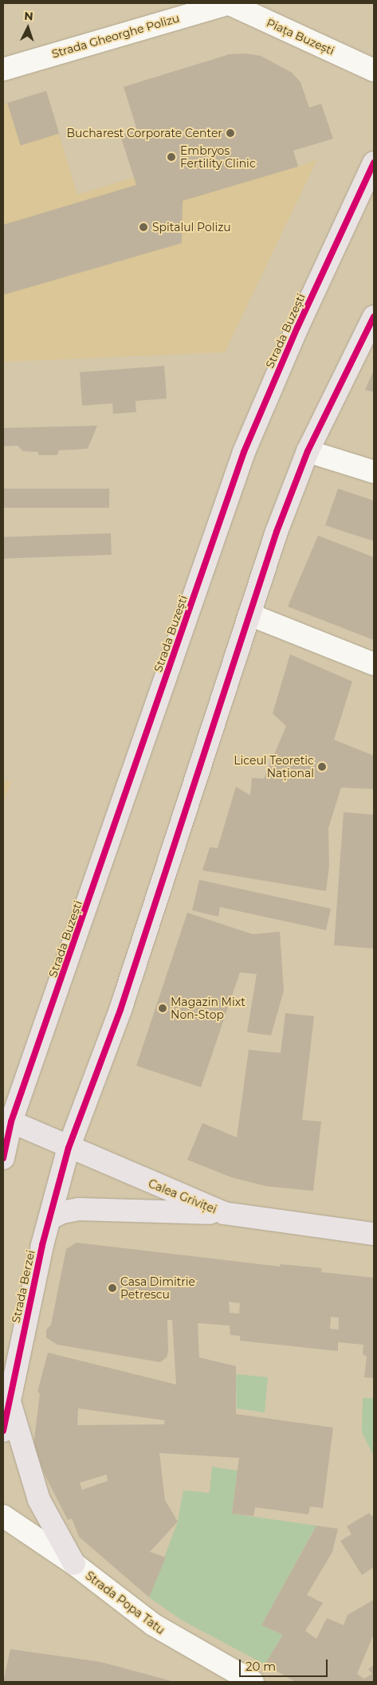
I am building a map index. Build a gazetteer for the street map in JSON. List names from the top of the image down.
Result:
{
  "streets": {
    "main road": ["Strada Buzești", "Calea Griviței", "Strada Berzei"],
    "street": ["Strada Gheorghe Polizu", "Piața Buzești", "Strada Popa Tatu"]
  },
  "crossings": [
    ["Strada Gheorghe Polizu", "Piața Buzești"],
    ["Strada Buzești", "Calea Griviței"],
    ["Calea Griviței", "Strada Berzei"]
  ],
  "places": [
    "Bucharest Corporate Center",
    "Embryos Fertility Clinic",
    "Spitalul Polizu",
    "Liceul Teoretic Național",
    "Magazin Mixt Non-Stop",
    "Casa Dimitrie Petrescu"
  ],
  "scale_bar": "20 m",
  "north": "top"
}
